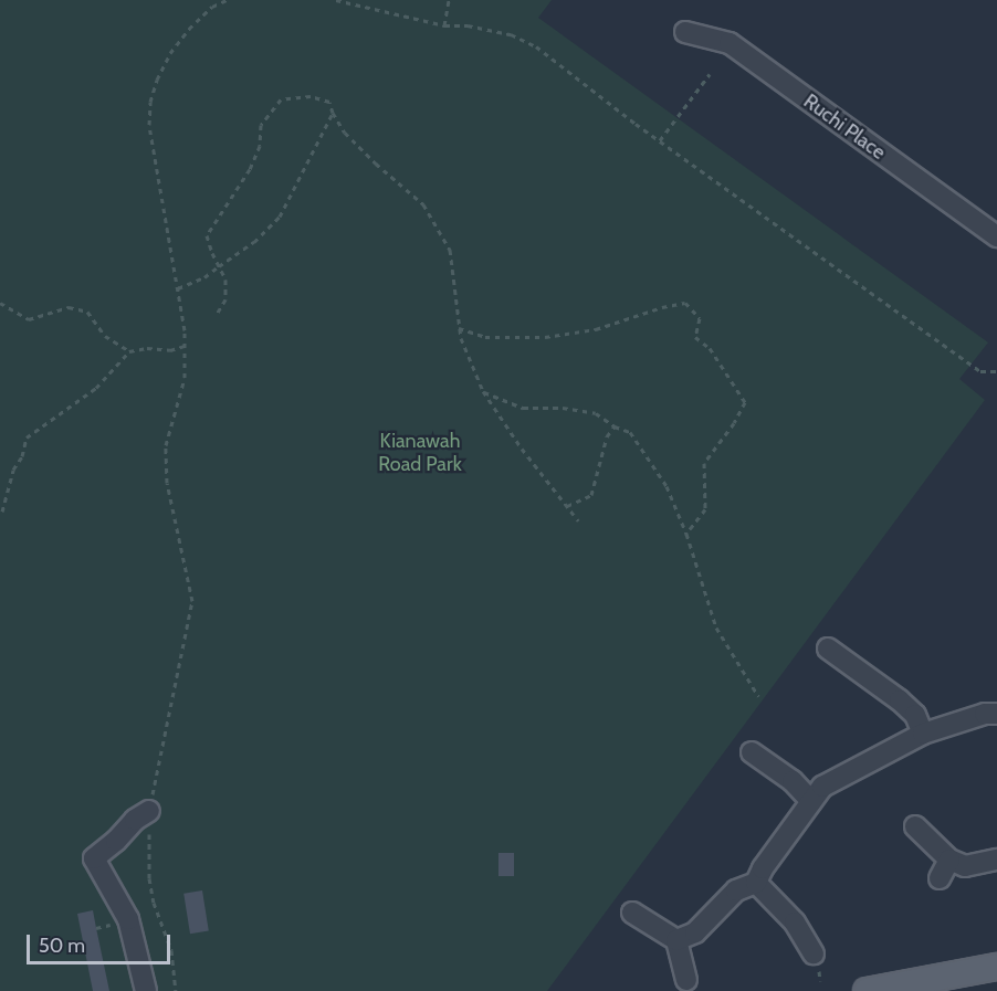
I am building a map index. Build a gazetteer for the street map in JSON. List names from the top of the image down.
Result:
{
  "streets": {
    "street": ["Ruchi Place"]
  },
  "parks": ["Kianawah Road Park"],
  "scale_bar": "50 m"
}
